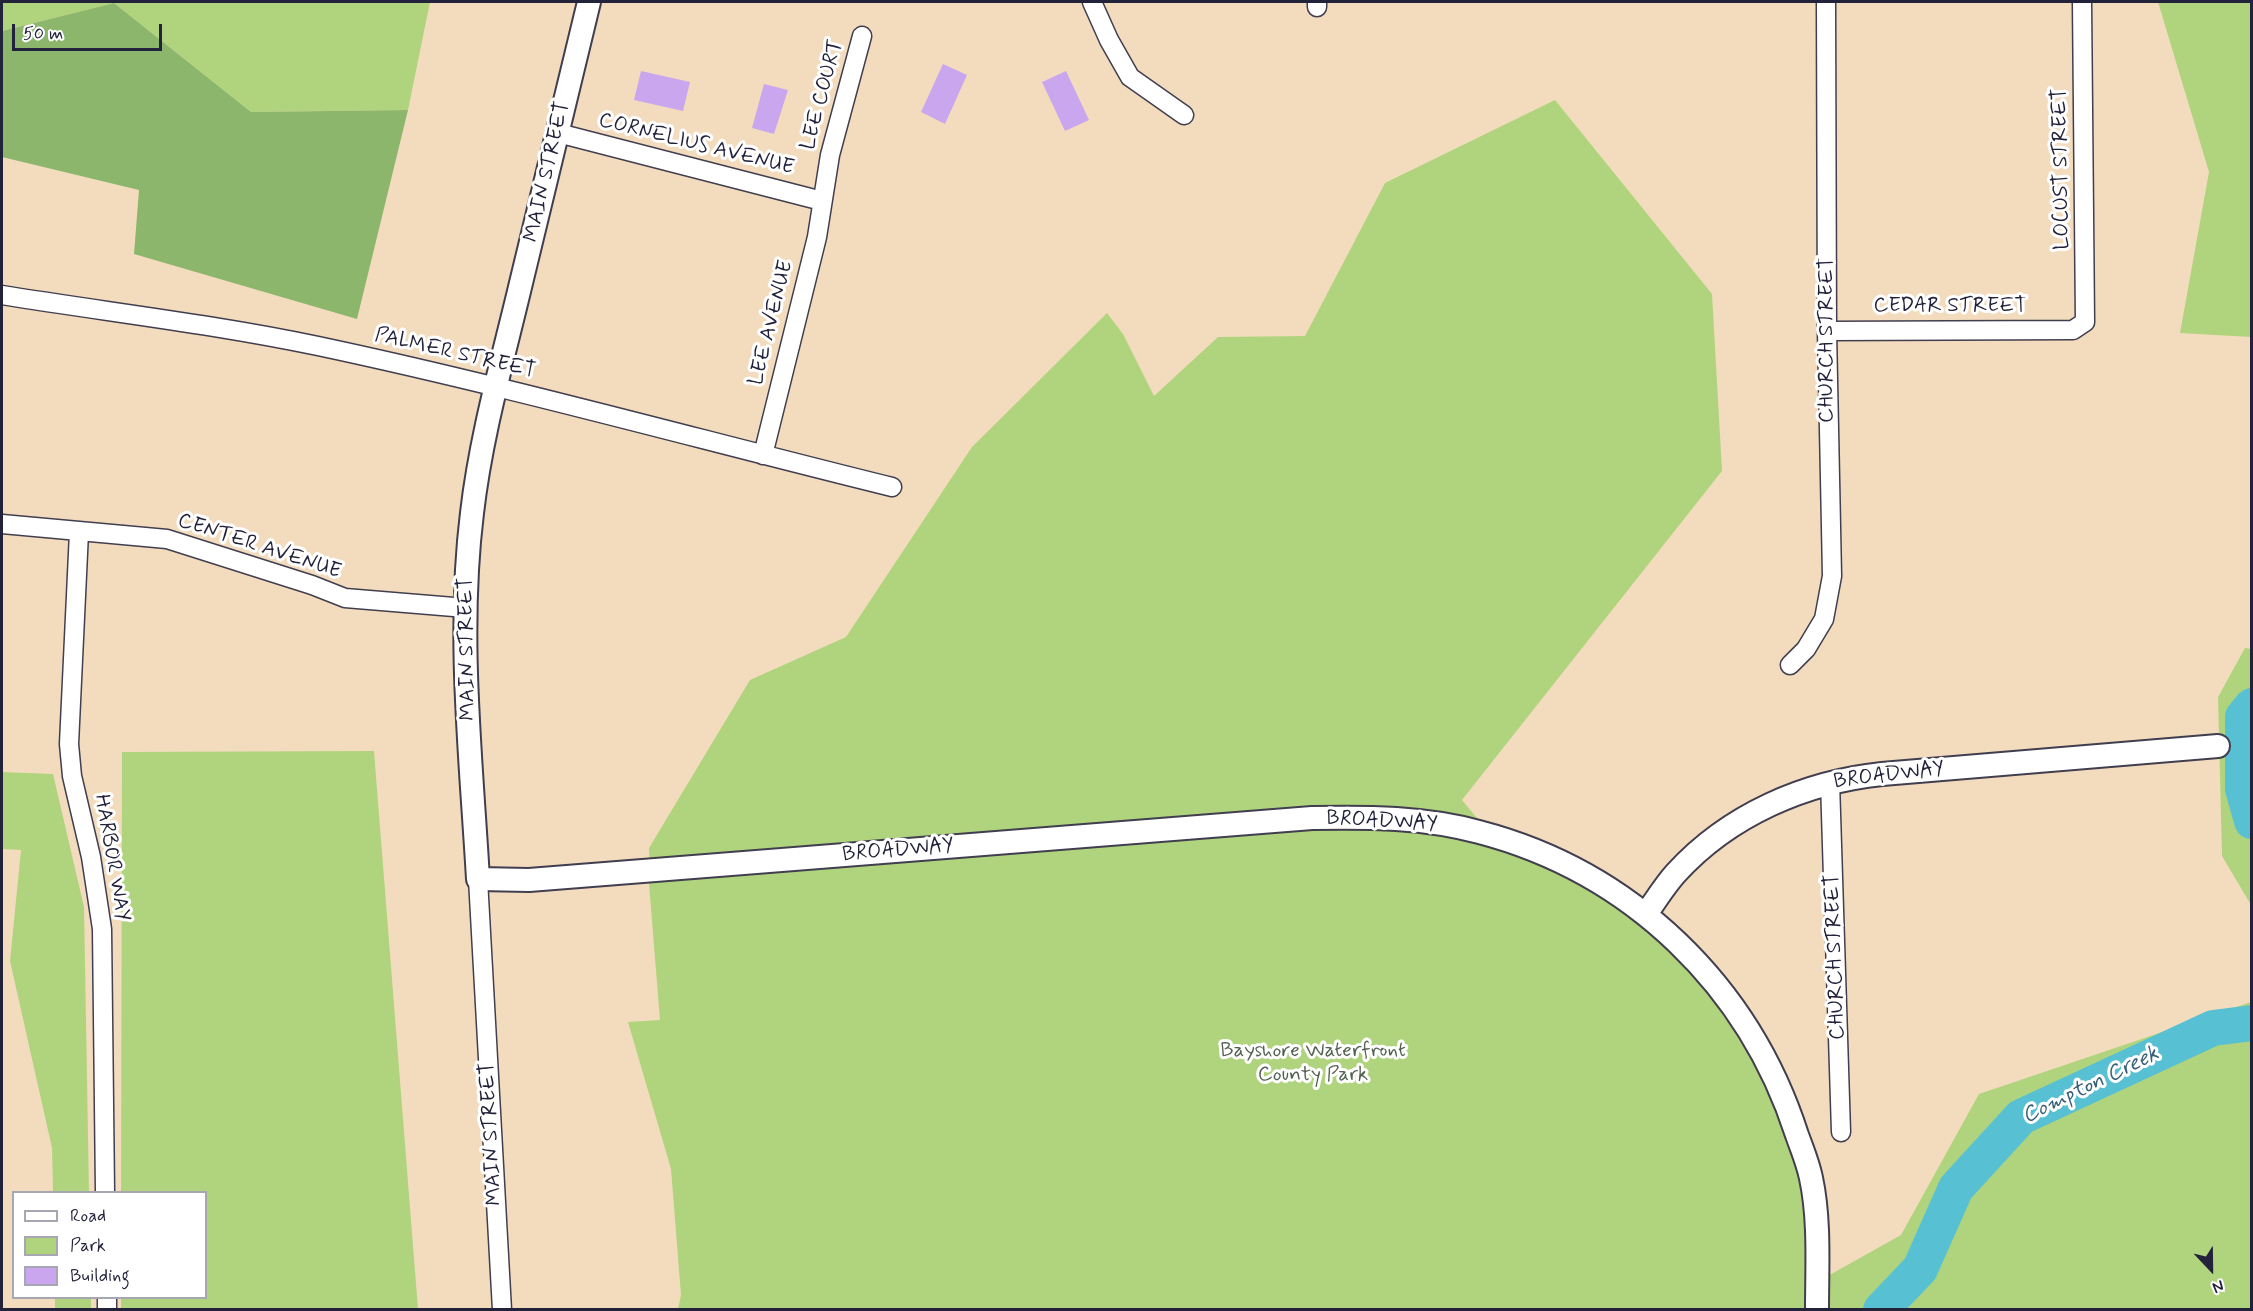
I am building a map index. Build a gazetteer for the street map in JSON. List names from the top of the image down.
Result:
{
  "streets": {
    "street": [
      "LEE COURT",
      "CORNELIUS AVENUE",
      "LOCUST STREET",
      "MAIN STREET",
      "CEDAR STREET",
      "LEE AVENUE",
      "CHURCH STREET",
      "PALMER STREET",
      "CENTER AVENUE",
      "BROADWAY",
      "HARBOR WAY"
    ]
  },
  "crossings": [
    ["LEE COURT", "CORNELIUS AVENUE"],
    ["LEE COURT", "LEE AVENUE"],
    ["CORNELIUS AVENUE", "MAIN STREET"],
    ["CORNELIUS AVENUE", "LEE AVENUE"],
    ["LOCUST STREET", "CEDAR STREET"],
    ["MAIN STREET", "PALMER STREET"],
    ["MAIN STREET", "CENTER AVENUE"],
    ["MAIN STREET", "BROADWAY"],
    ["CEDAR STREET", "CHURCH STREET"],
    ["LEE AVENUE", "PALMER STREET"],
    ["CHURCH STREET", "BROADWAY"],
    ["CENTER AVENUE", "HARBOR WAY"]
  ],
  "water": ["Compton Creek"],
  "parks": ["Bayshore Waterfront County Park"],
  "legend": ["Road", "Park", "Building"],
  "scale_bar": "50 m",
  "north": "bottom"
}
